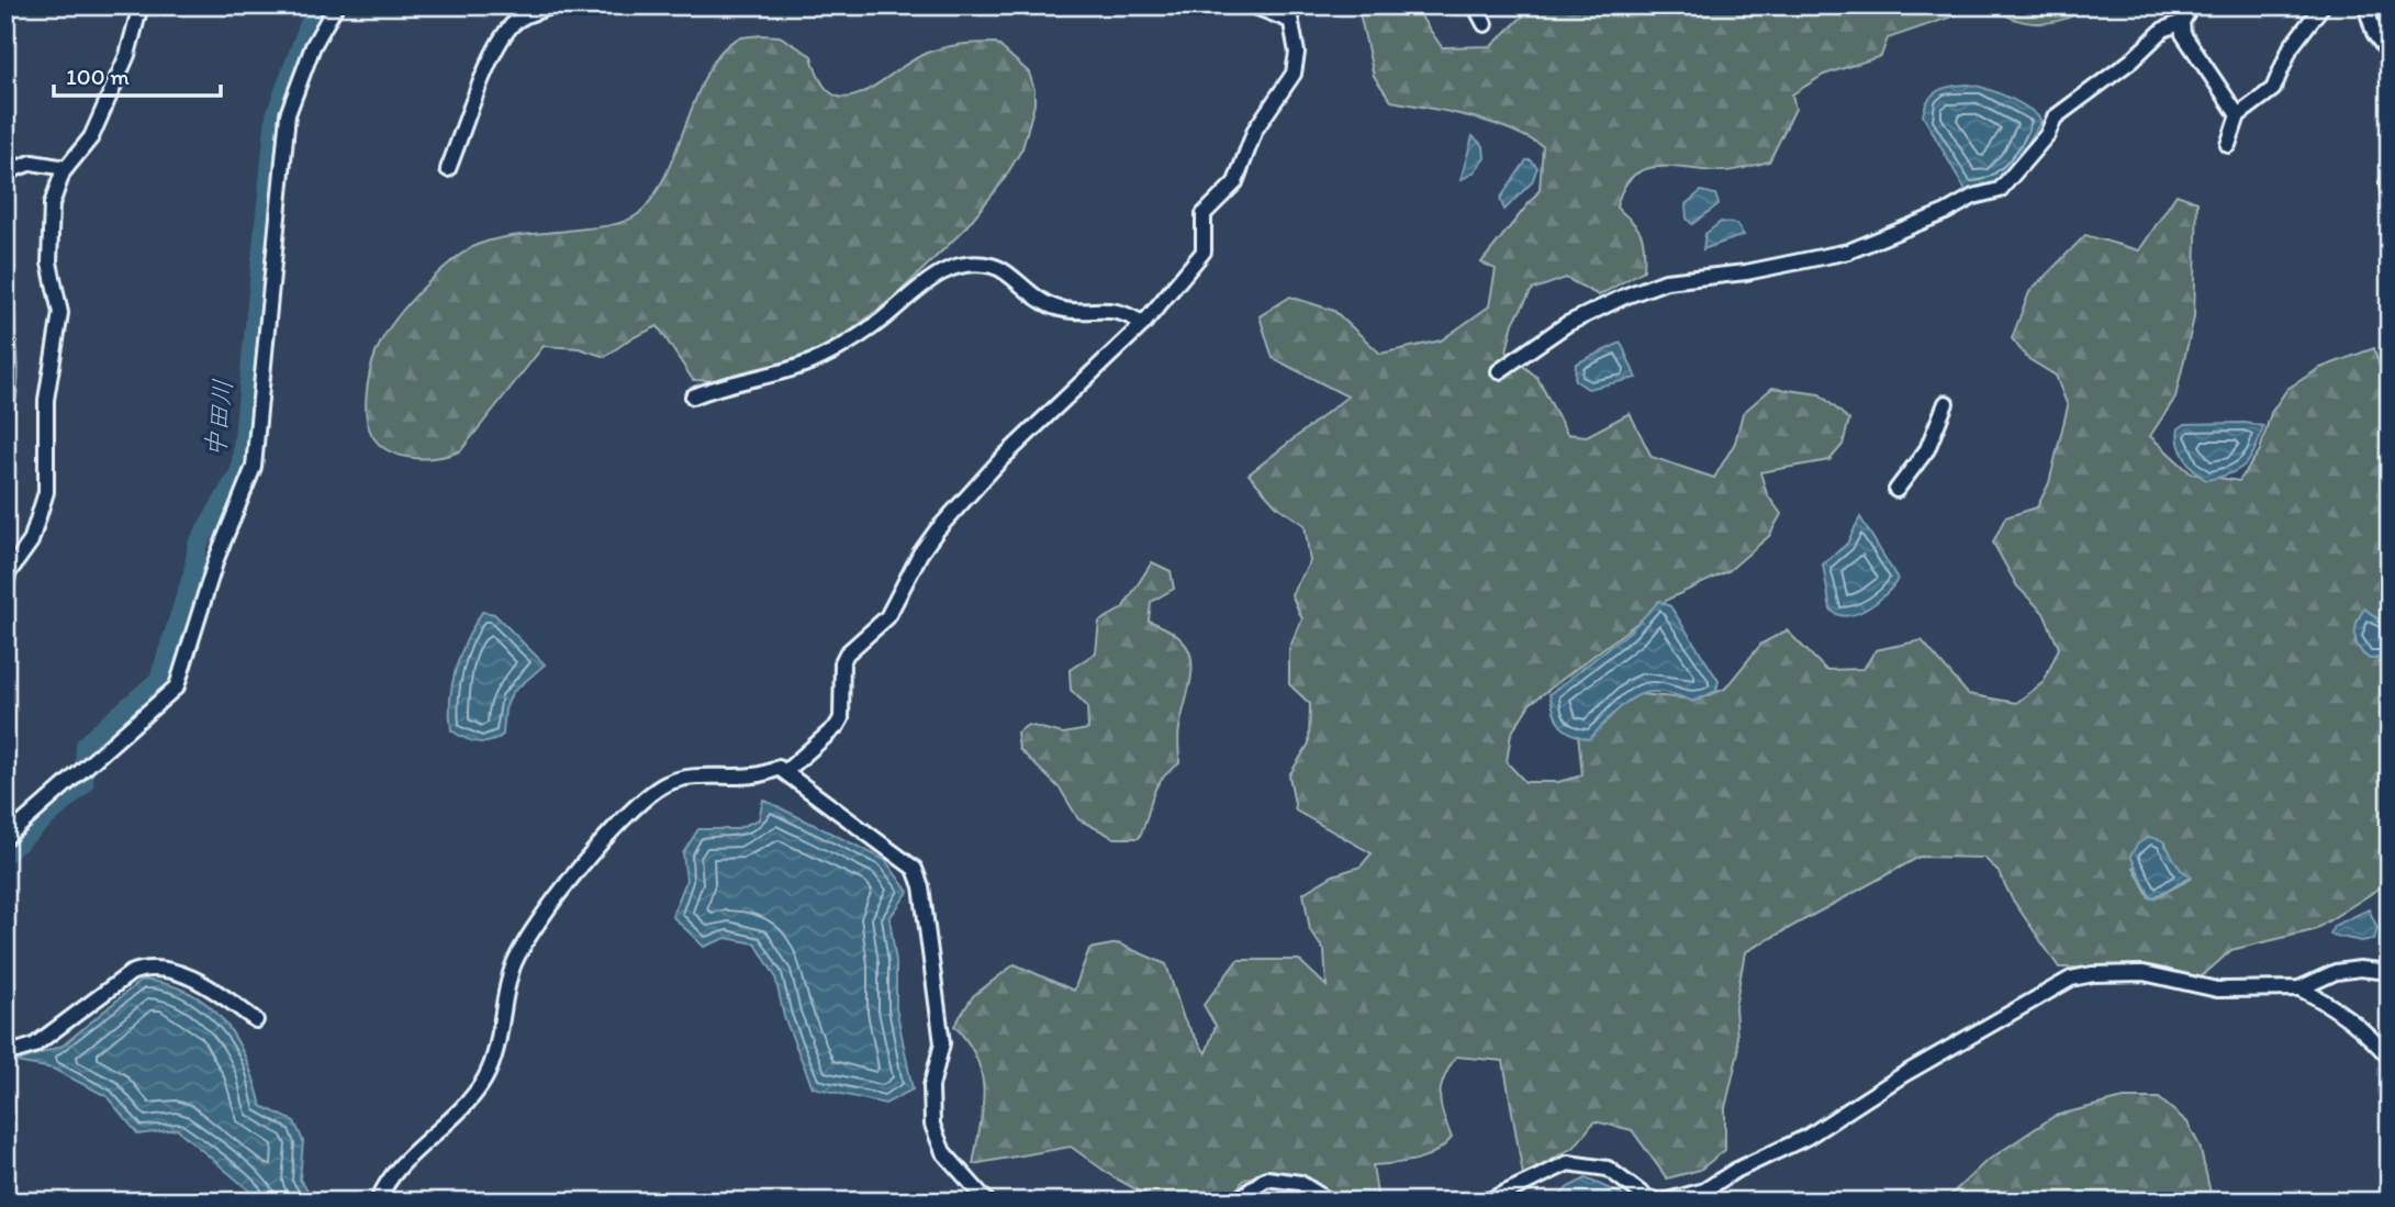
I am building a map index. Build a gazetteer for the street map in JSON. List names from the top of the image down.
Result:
{
  "water": ["中田川"],
  "scale_bar": "100 m"
}
